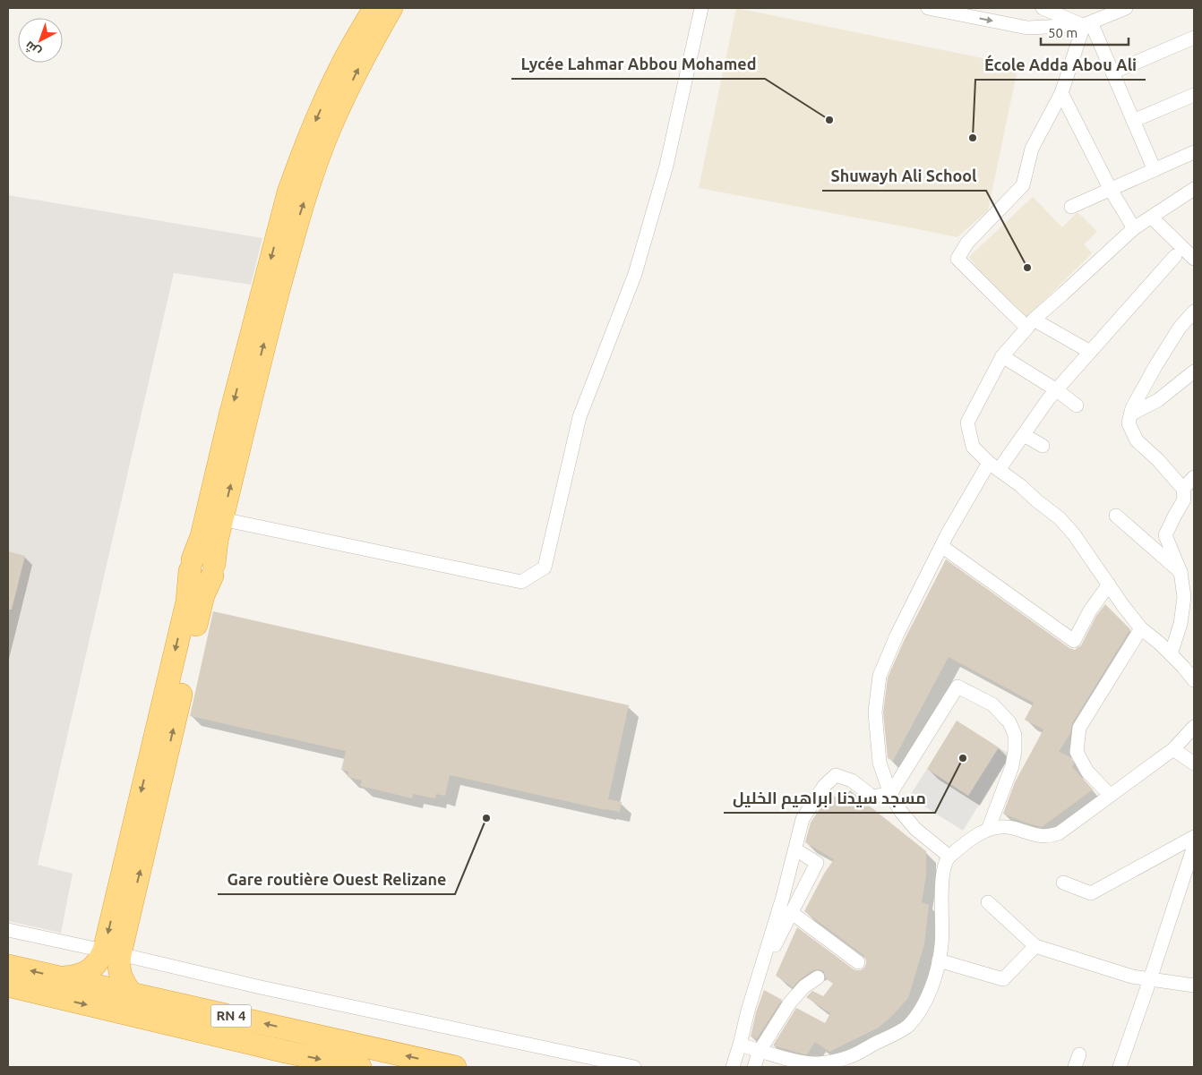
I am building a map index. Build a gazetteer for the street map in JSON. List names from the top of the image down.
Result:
{
  "streets": {
    "highway": ["RN 4"]
  },
  "places": [
    "Lycée Lahmar Abbou Mohamed",
    "École Adda Abou Ali",
    "Shuwayh Ali School",
    "مسجد سيدنا ابراهيم الخليل",
    "Gare routière Ouest Relizane"
  ],
  "scale_bar": "50 m",
  "north": "bottom left"
}
